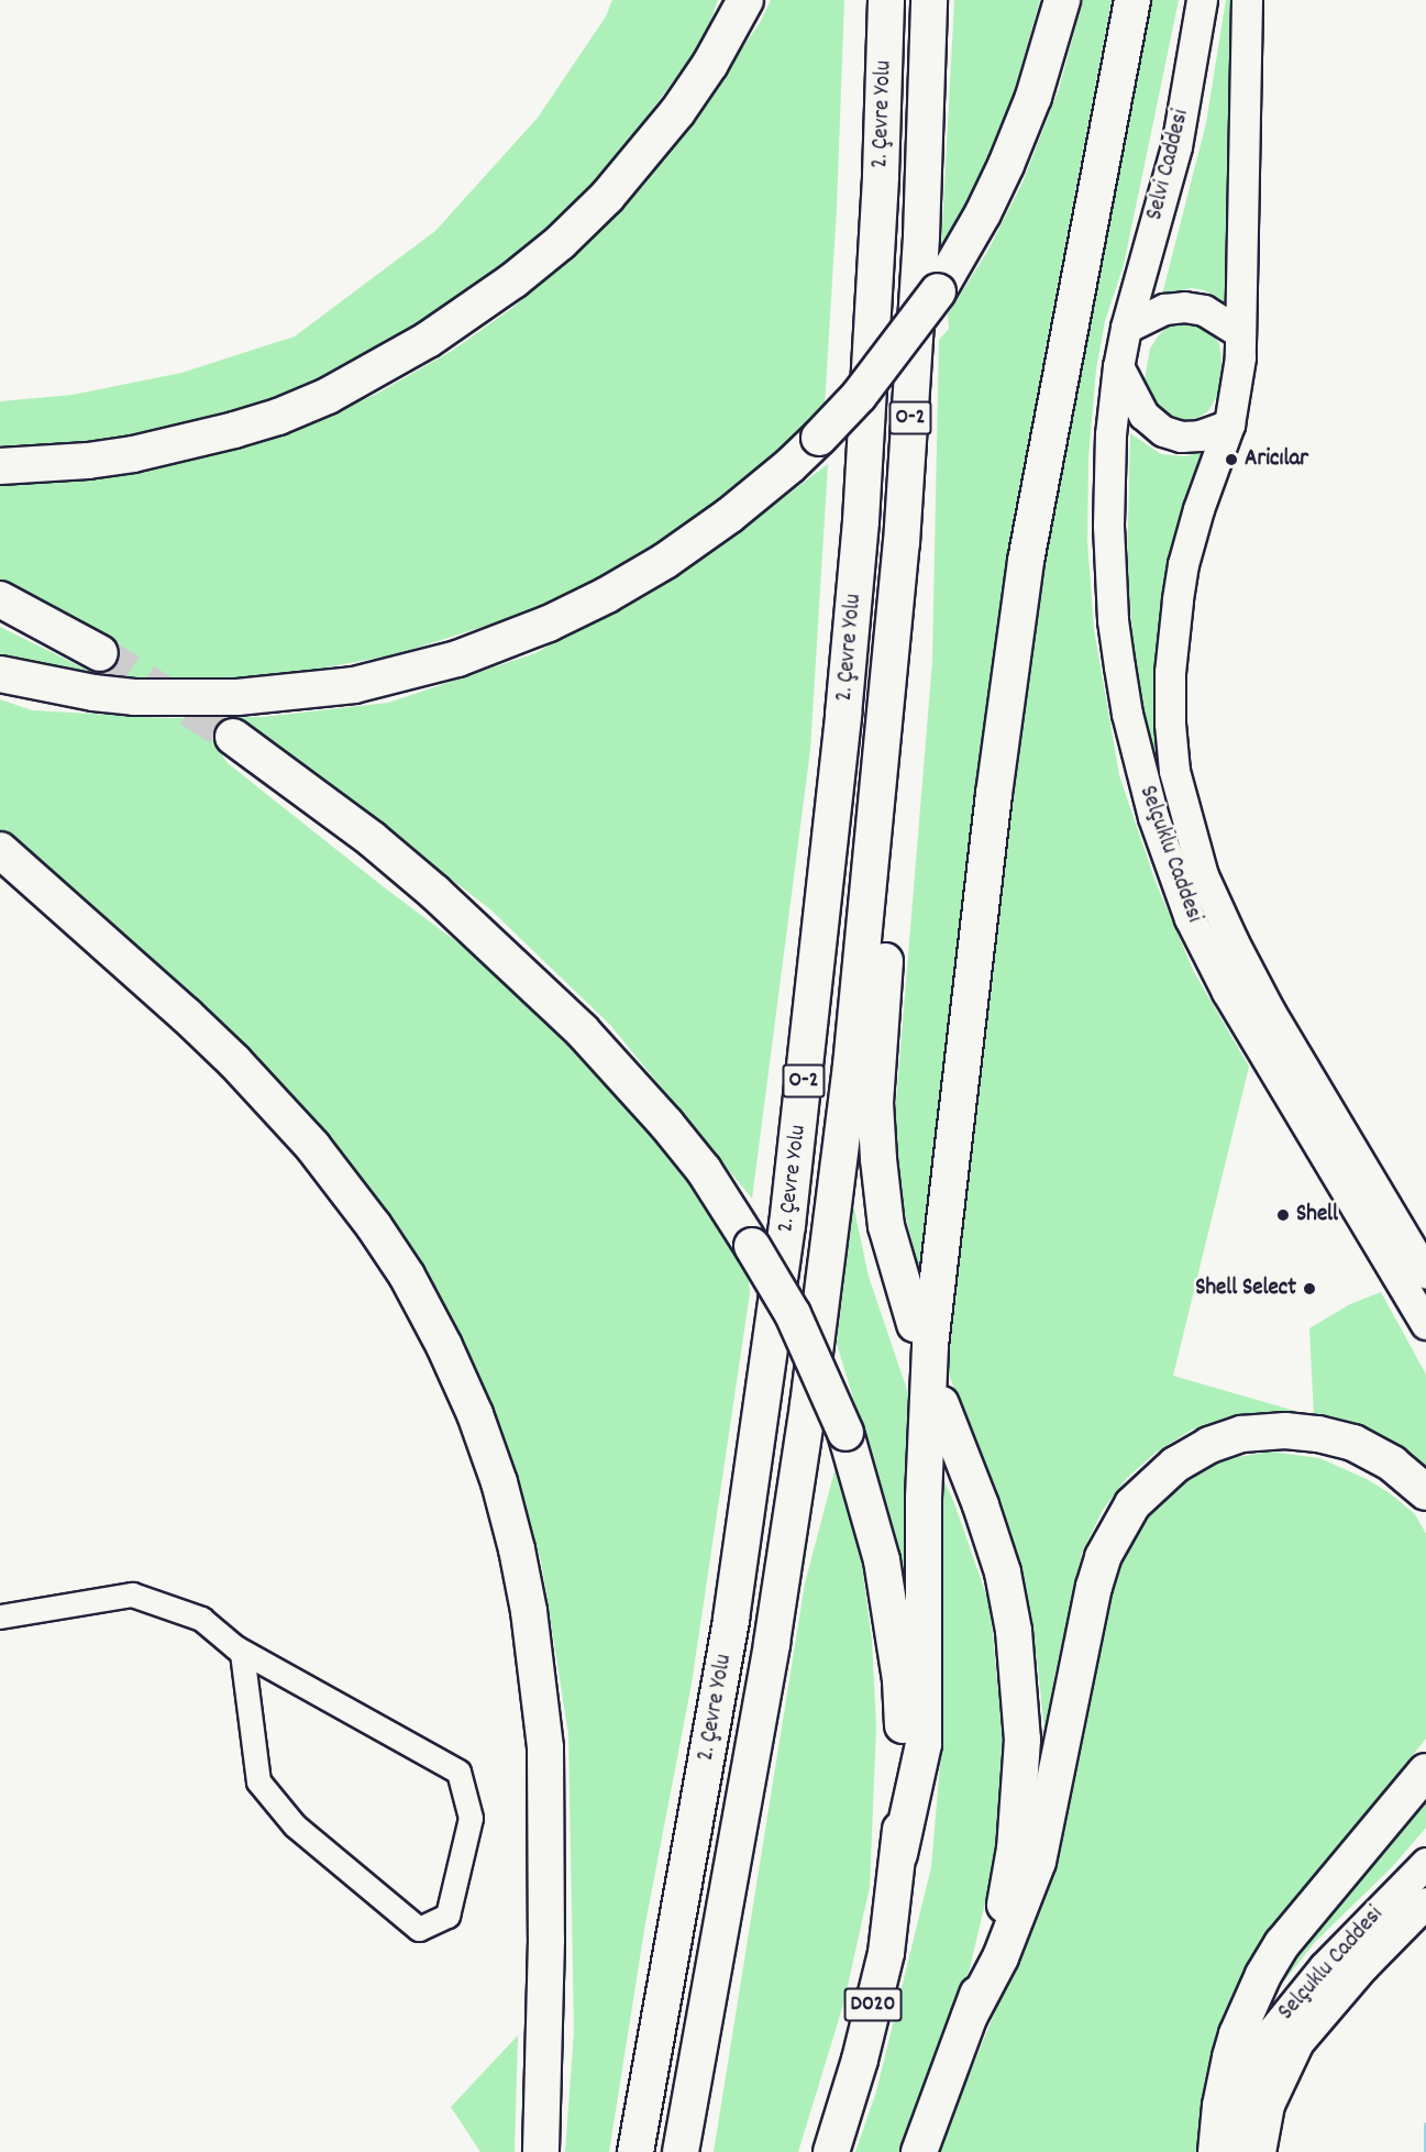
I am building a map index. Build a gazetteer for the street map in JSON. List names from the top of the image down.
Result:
{
  "streets": {
    "highway": ["2. Çevre Yolu", "O-2", "D020"],
    "main road": ["Selvi Caddesi", "Selçuklu Caddesi"]
  },
  "crossings": [
    ["Selvi Caddesi", "Selçuklu Caddesi"]
  ],
  "places": ["Aricılar", "Shell", "Shell Select"]
}
